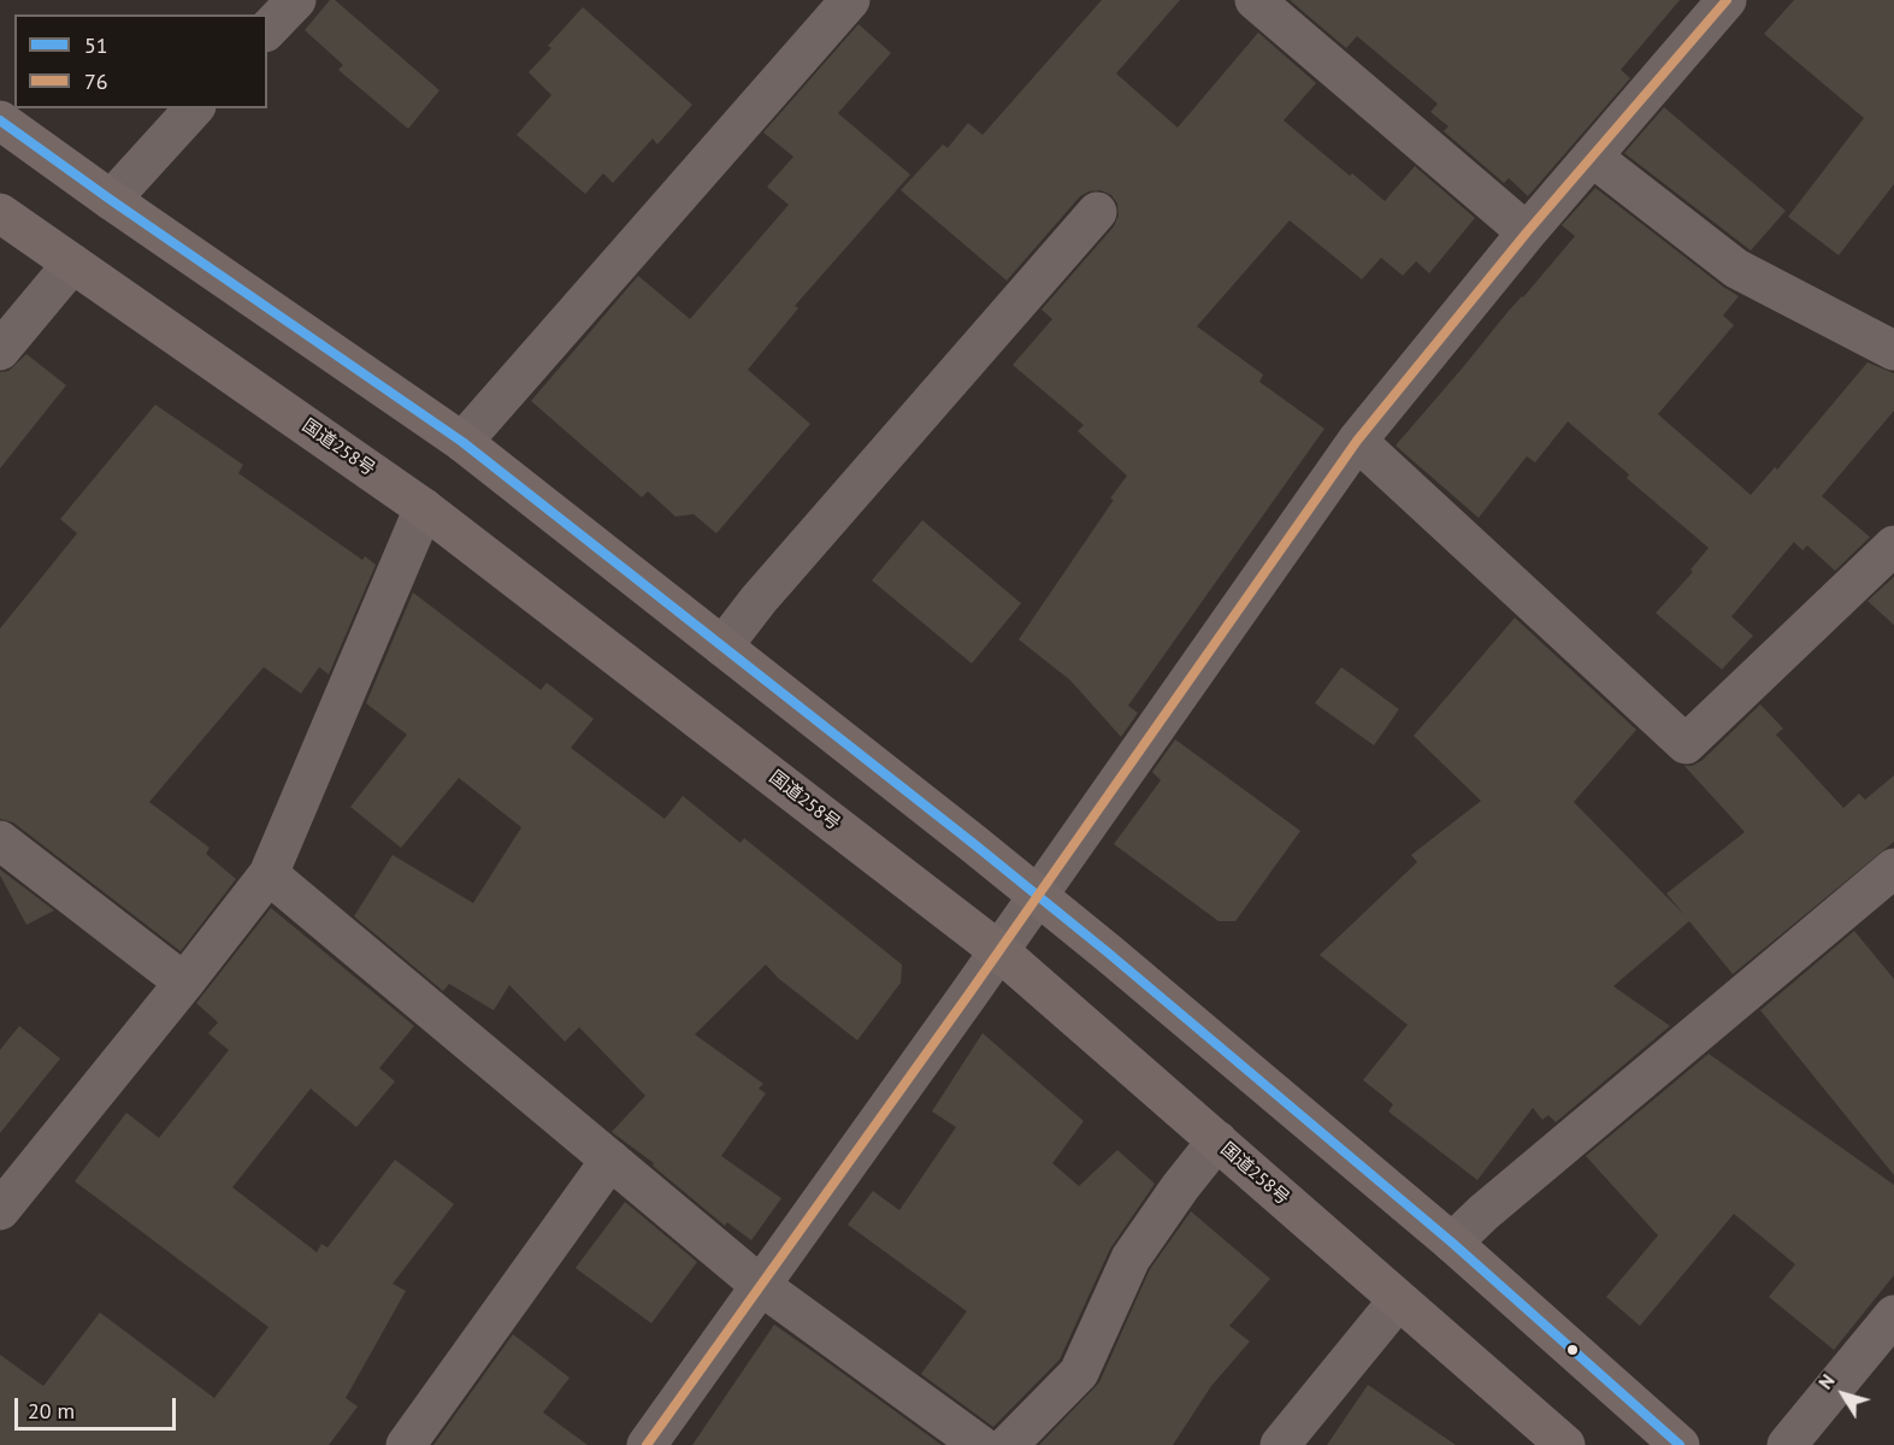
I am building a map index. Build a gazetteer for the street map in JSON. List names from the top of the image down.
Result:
{
  "streets": {
    "highway": ["国道258号"]
  },
  "lines": ["transit line 76", "transit line 51"],
  "legend": ["51", "76"],
  "scale_bar": "20 m",
  "north": "top left"
}
